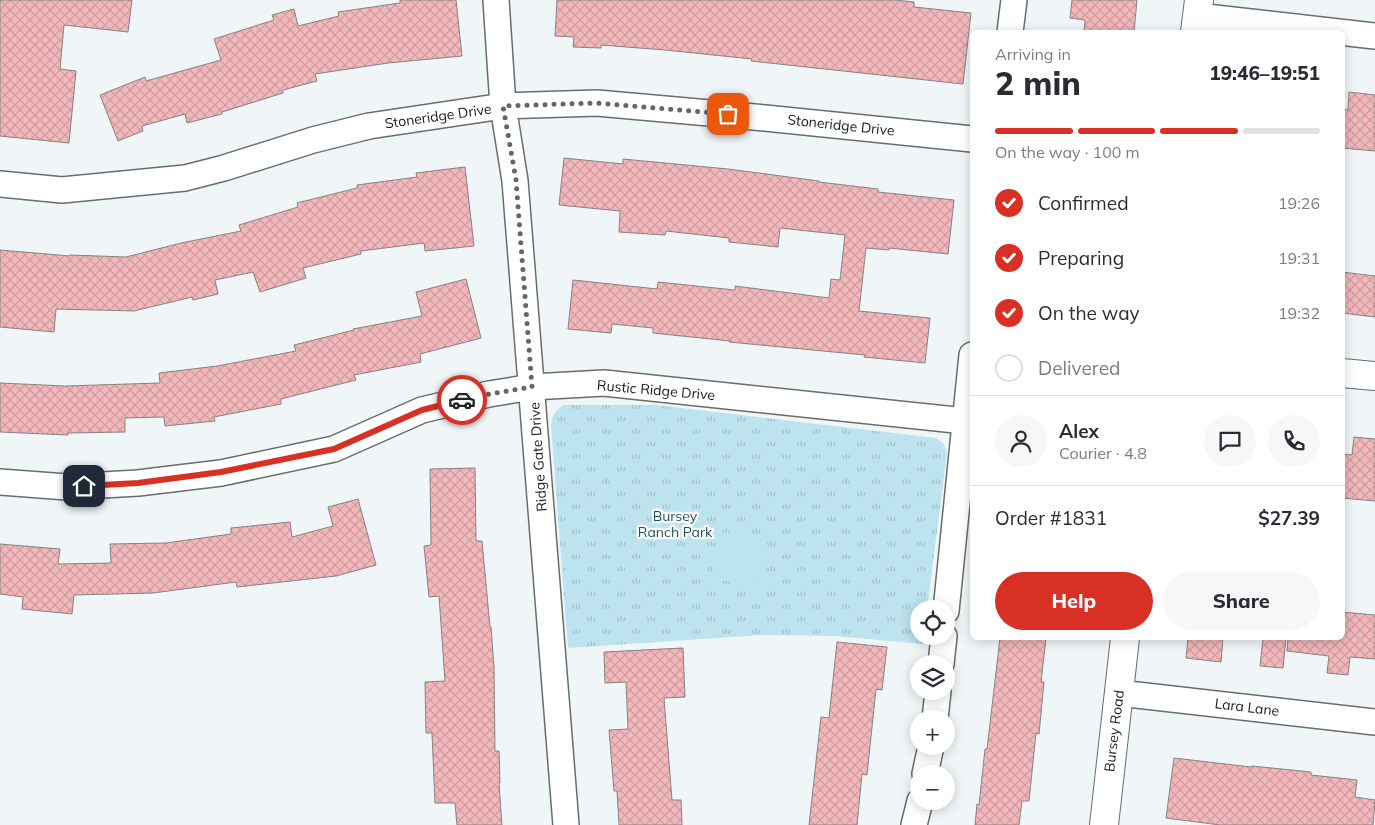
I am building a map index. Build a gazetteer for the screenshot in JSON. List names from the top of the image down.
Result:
{
  "streets": {
    "street": [
      "Stoneridge Drive",
      "Rustic Ridge Drive",
      "Ridge Gate Drive",
      "Lara Lane",
      "Bursey Road"
    ]
  },
  "crossings": [
    ["Stoneridge Drive", "Ridge Gate Drive"],
    ["Rustic Ridge Drive", "Ridge Gate Drive"],
    ["Lara Lane", "Bursey Road"]
  ],
  "parks": ["Bursey Ranch Park"],
  "page": {
    "heading": ["2 min", "Arriving in", "19:46–19:51"],
    "panel": [
      "Alex",
      "Courier · 4.8",
      "Order #1831",
      "$27.39"
    ],
    "bar": "On the way · 100 m",
    "list": [
      ["Confirmed", "19:26"],
      ["Preparing", "19:31"],
      ["On the way", "19:32"],
      "Delivered"
    ],
    "buttons": ["Help", "Share"],
    "map_buttons": ["+", "−"]
  }
}
